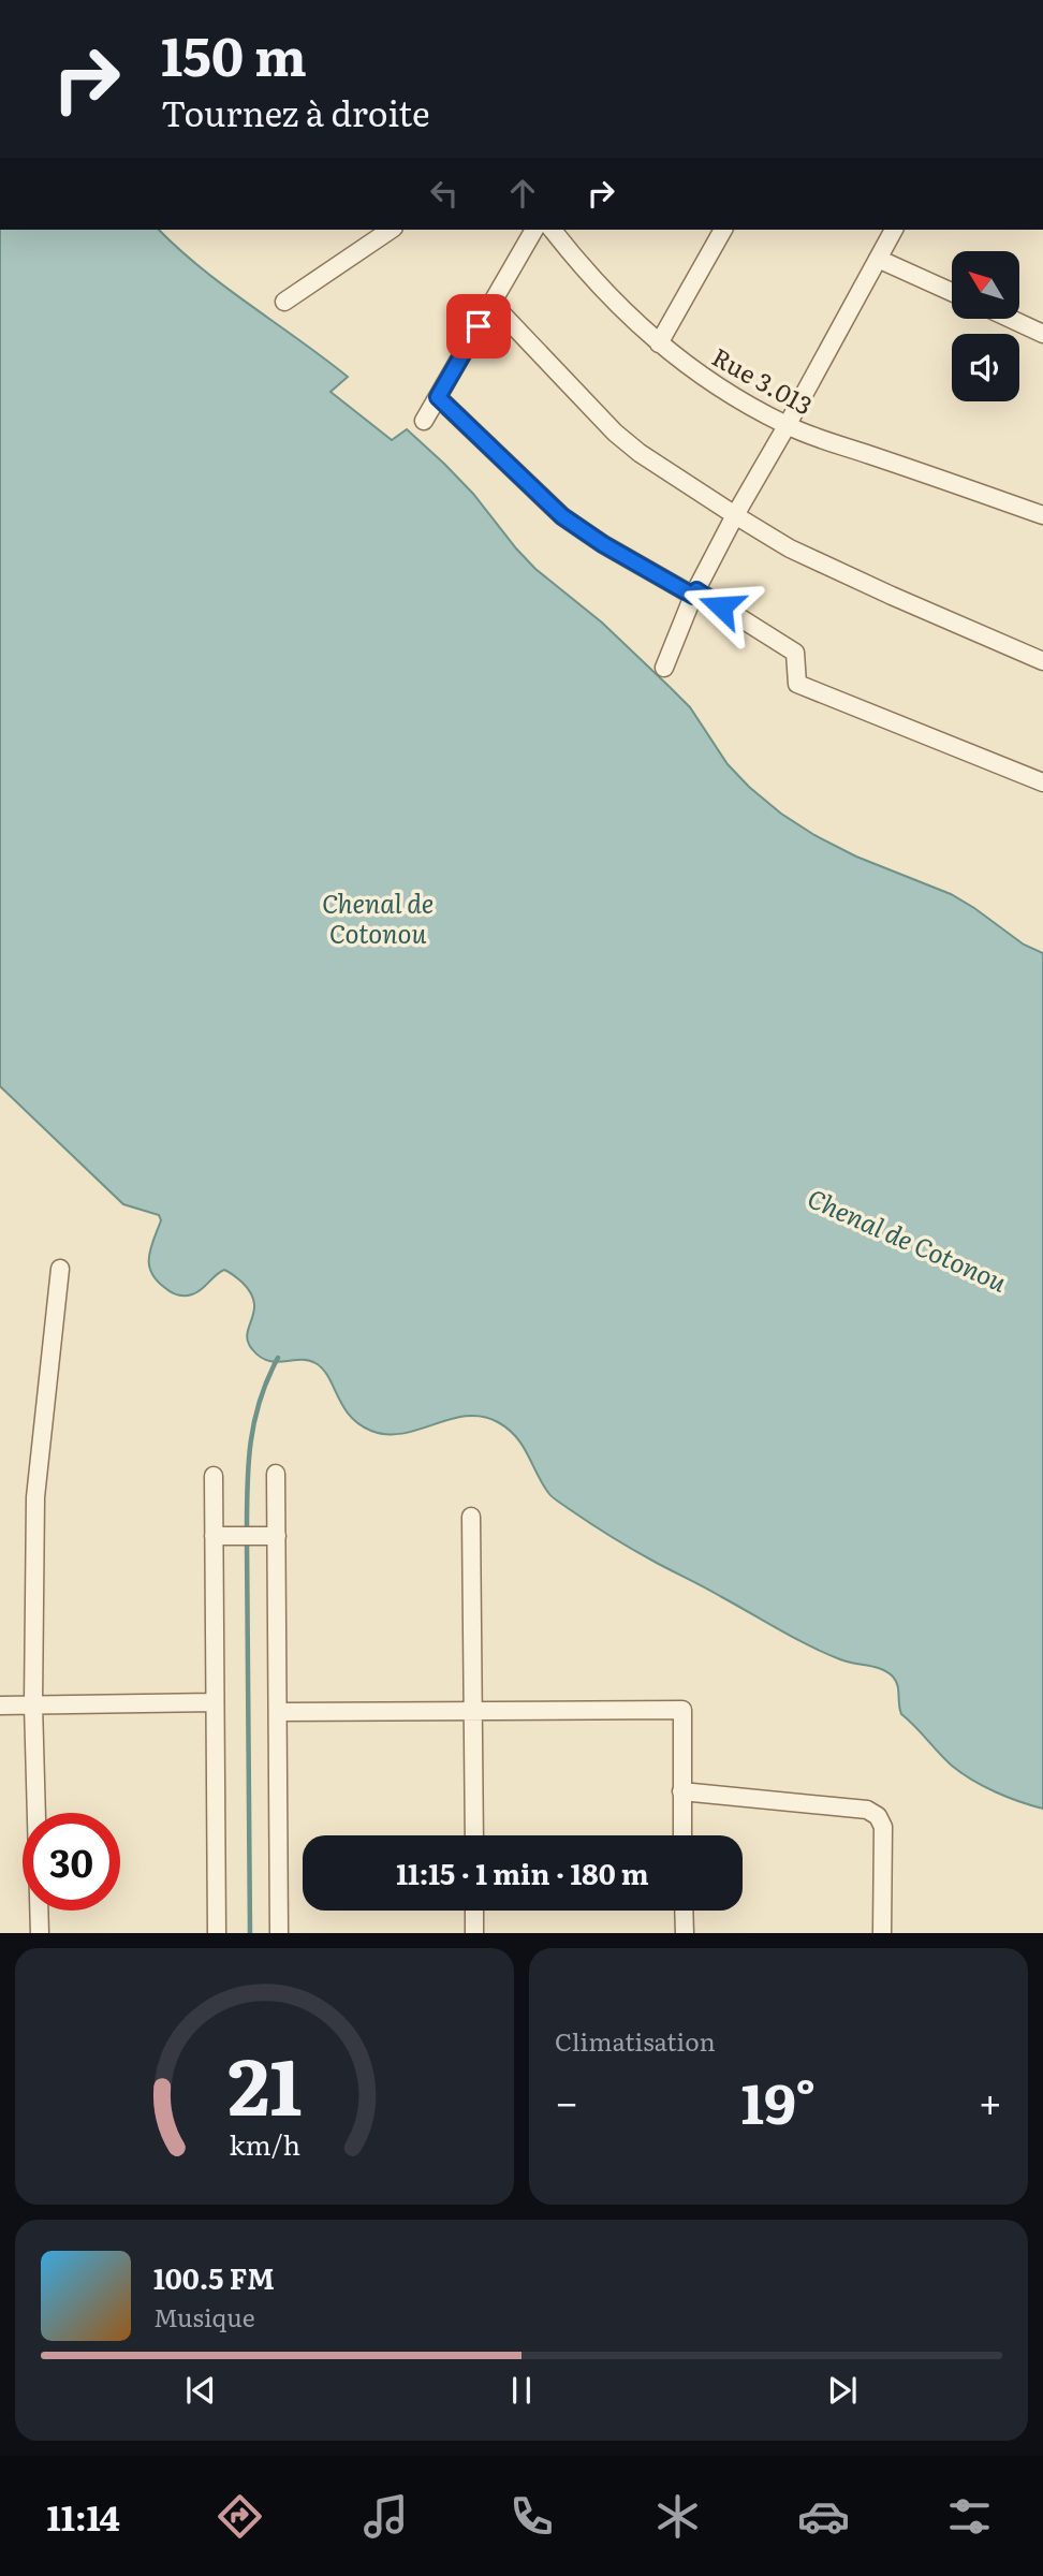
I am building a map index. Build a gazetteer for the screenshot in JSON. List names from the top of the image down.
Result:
{
  "streets": {
    "street": ["Rue 3.013"]
  },
  "water": ["Chenal de Cotonou"],
  "north": "top left",
  "page": {
    "turn": ["150 m", "Tournez à droite"],
    "limit": "30",
    "trip": "11:15 · 1 min · 180 m",
    "tile": "Climatisation",
    "heat": ["−", "19°", "+"],
    "song": ["100.5 FM", "Musique"],
    "tabs": "11:14",
    "gauge": ["21", "km/h"]
  }
}
